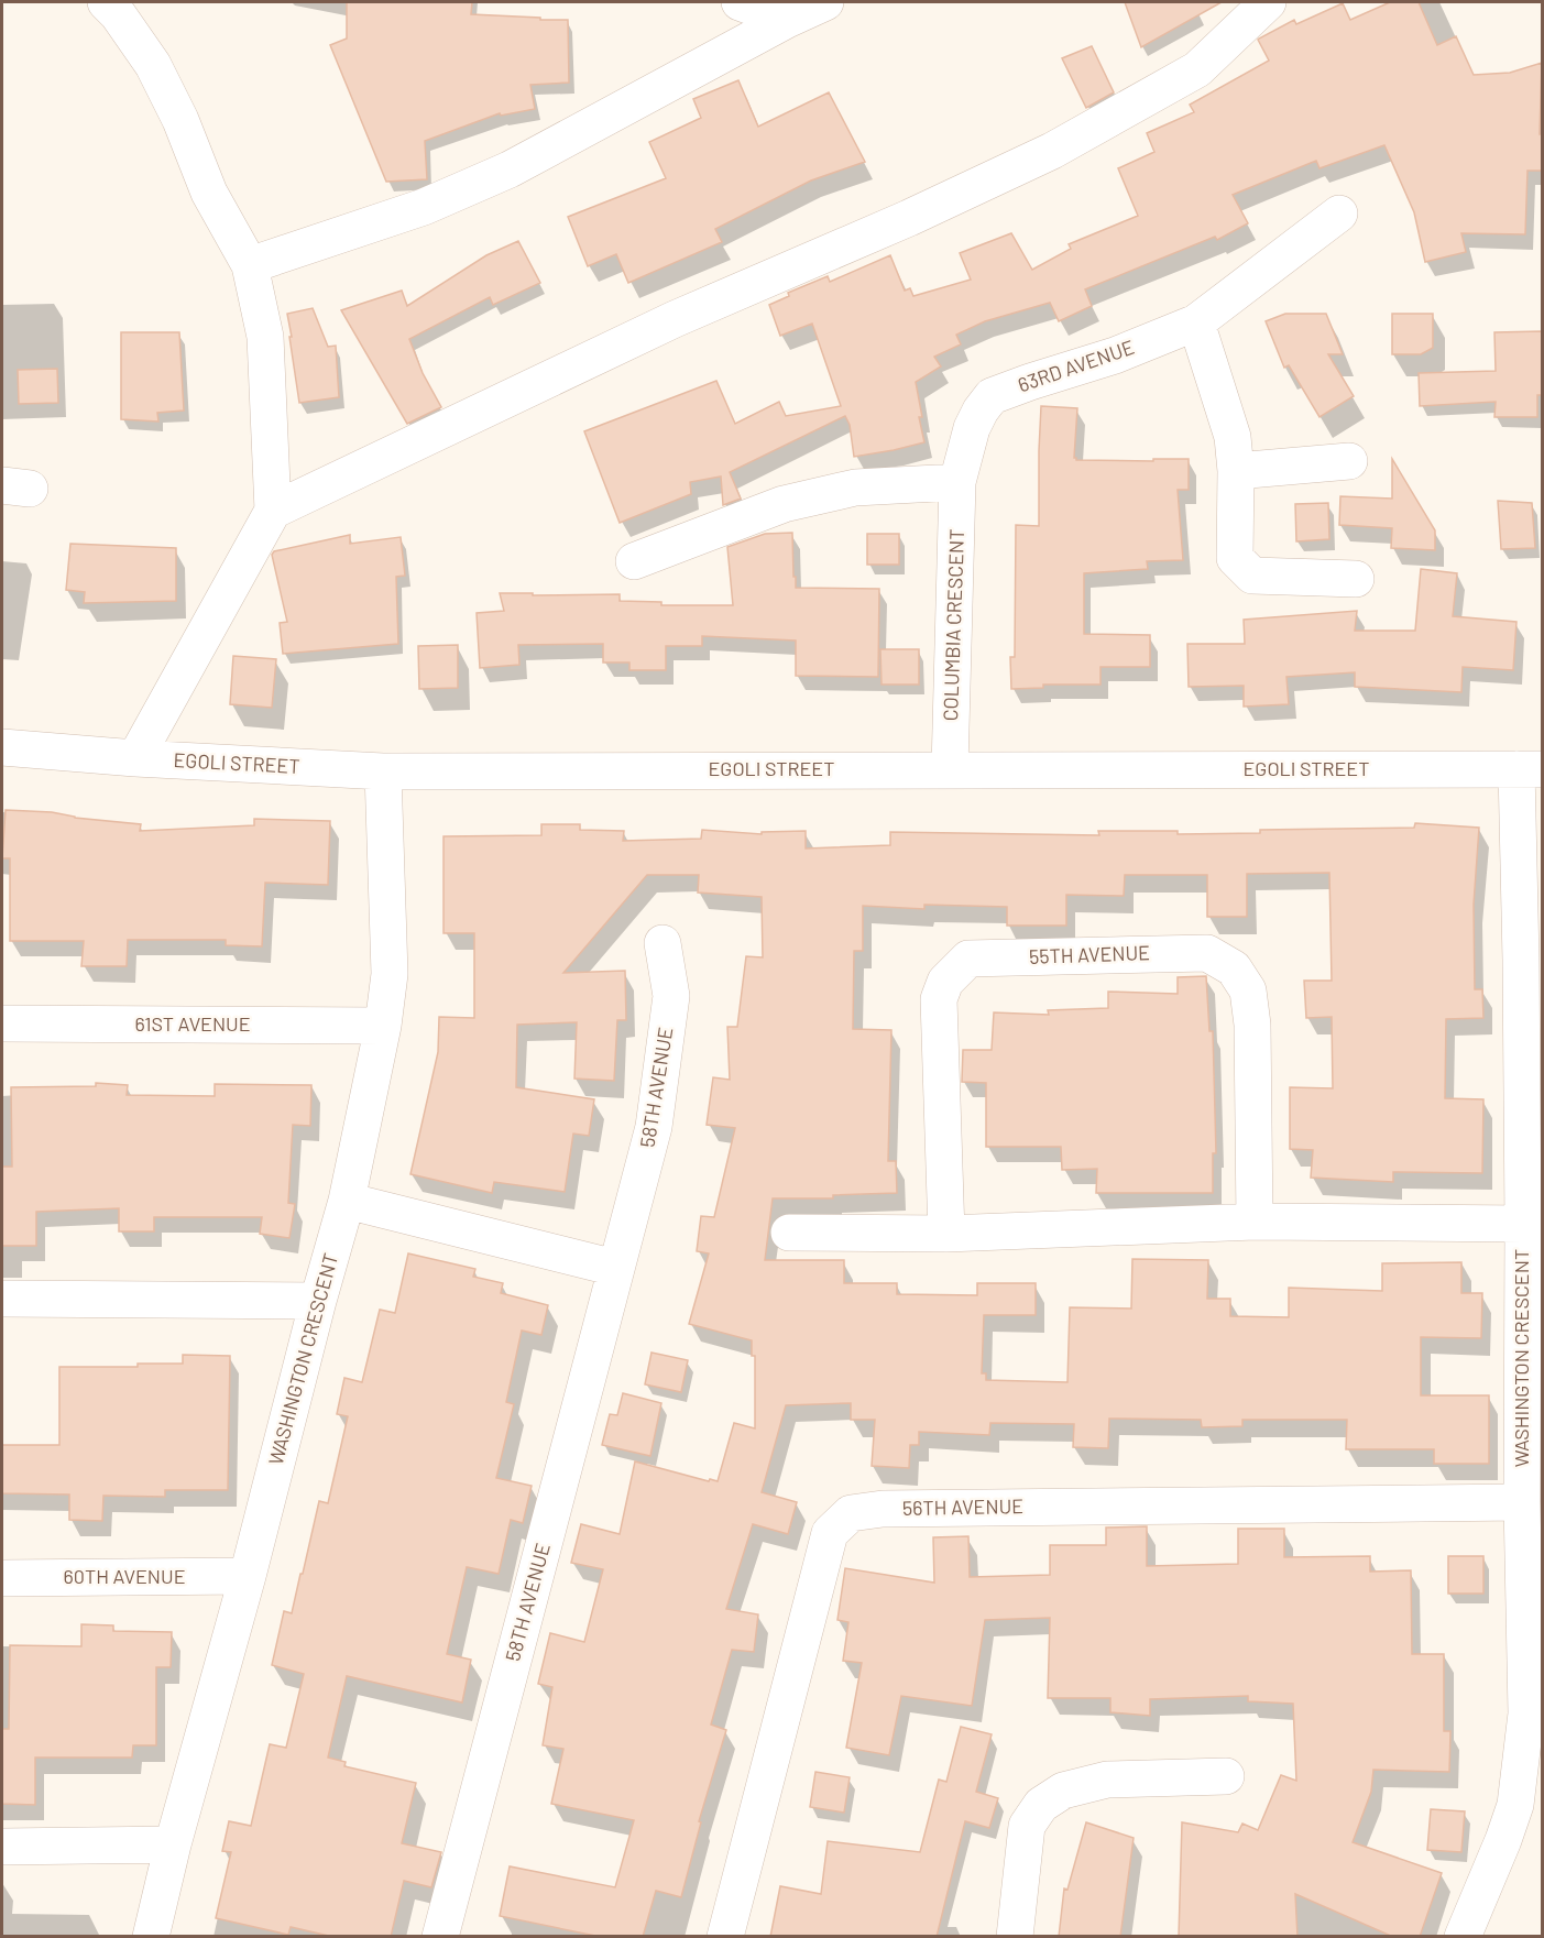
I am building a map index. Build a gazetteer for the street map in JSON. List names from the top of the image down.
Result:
{
  "streets": {
    "street": [
      "63RD AVENUE",
      "COLUMBIA CRESCENT",
      "EGOLI STREET",
      "55TH AVENUE",
      "61ST AVENUE",
      "58TH AVENUE",
      "WASHINGTON CRESCENT",
      "56TH AVENUE",
      "60TH AVENUE"
    ]
  },
  "crossings": [
    ["63RD AVENUE", "COLUMBIA CRESCENT"],
    ["COLUMBIA CRESCENT", "EGOLI STREET"],
    ["EGOLI STREET", "WASHINGTON CRESCENT"],
    ["61ST AVENUE", "WASHINGTON CRESCENT"],
    ["WASHINGTON CRESCENT", "56TH AVENUE"],
    ["WASHINGTON CRESCENT", "60TH AVENUE"]
  ]
}
